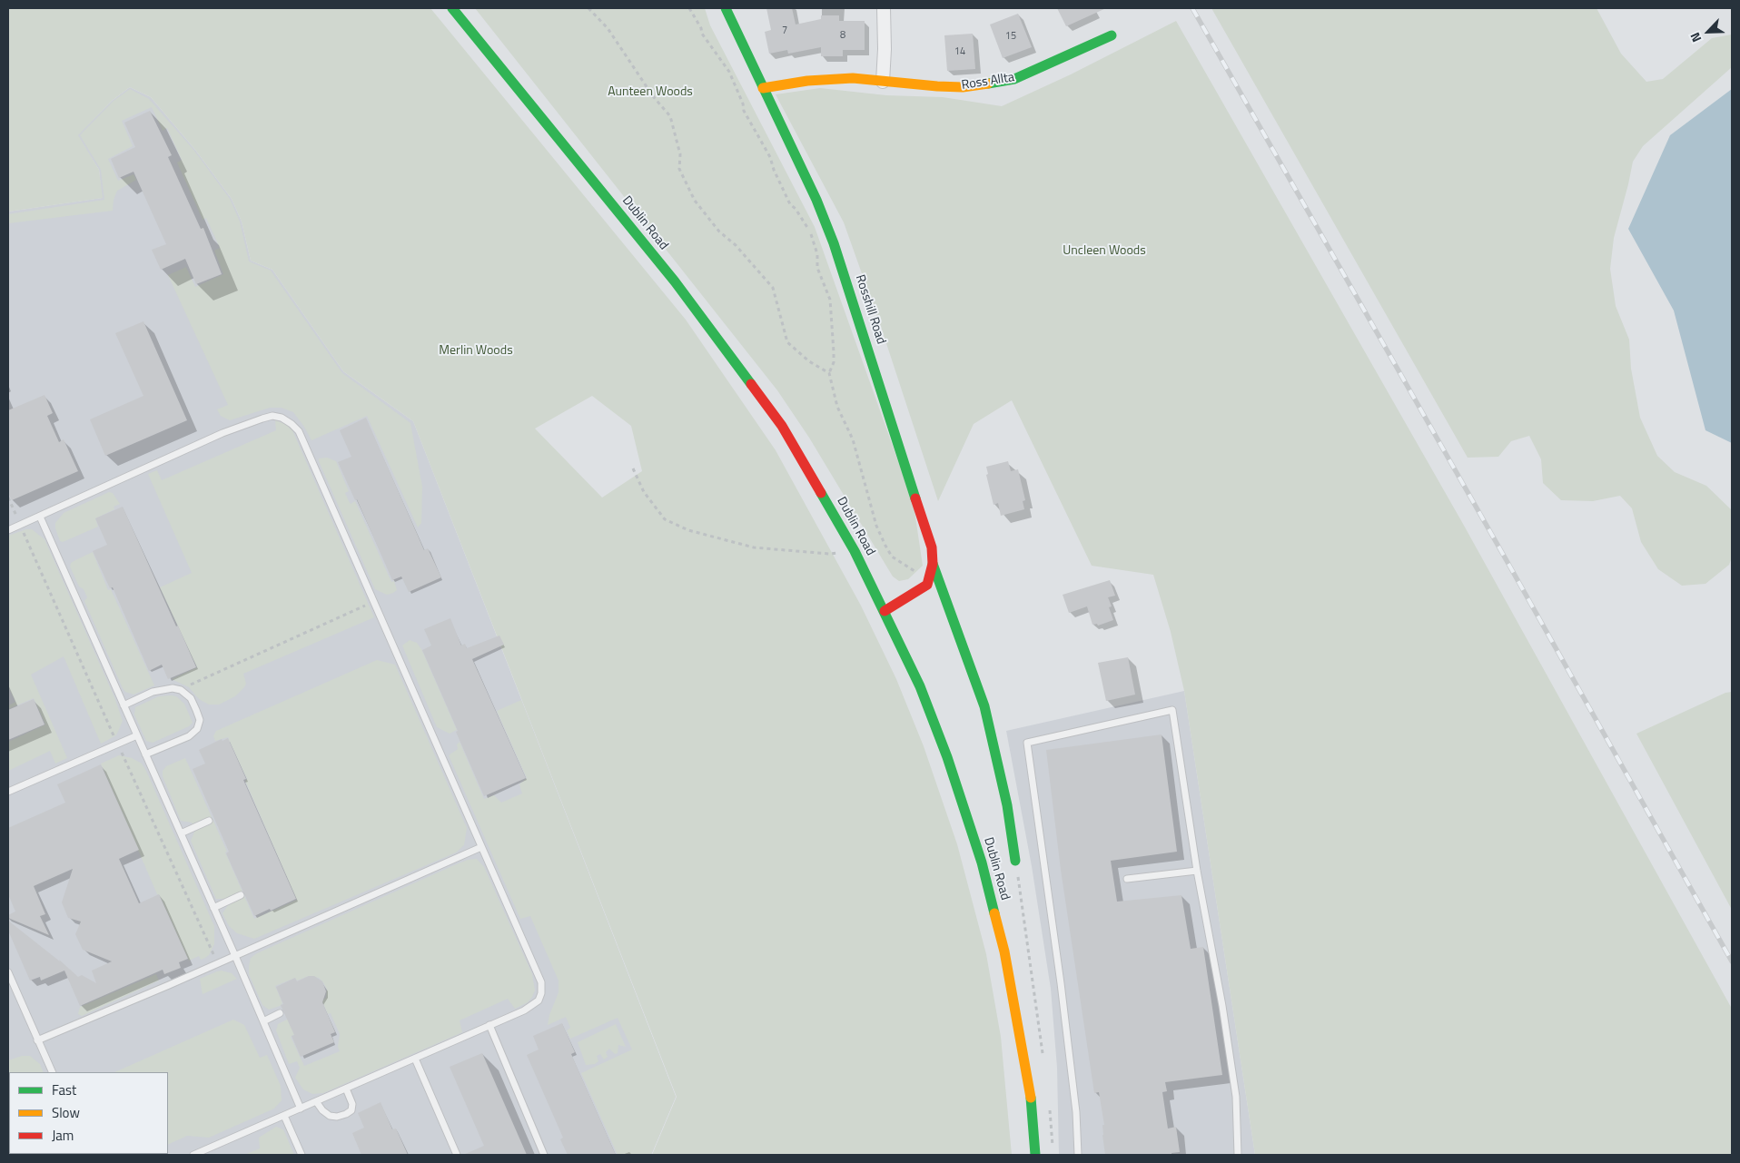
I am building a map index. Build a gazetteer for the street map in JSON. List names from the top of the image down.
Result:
{
  "streets": {
    "street": ["Ross Allta", "Dublin Road", "Rosshill Road"]
  },
  "crossings": [
    ["Ross Allta", "Rosshill Road"]
  ],
  "parks": ["Aunteen Woods", "Uncleen Woods", "Merlin Woods"],
  "house_numbers": [
    "7",
    "8",
    "15",
    "14"
  ],
  "legend": ["Fast", "Slow", "Jam"],
  "north": "bottom left"
}
